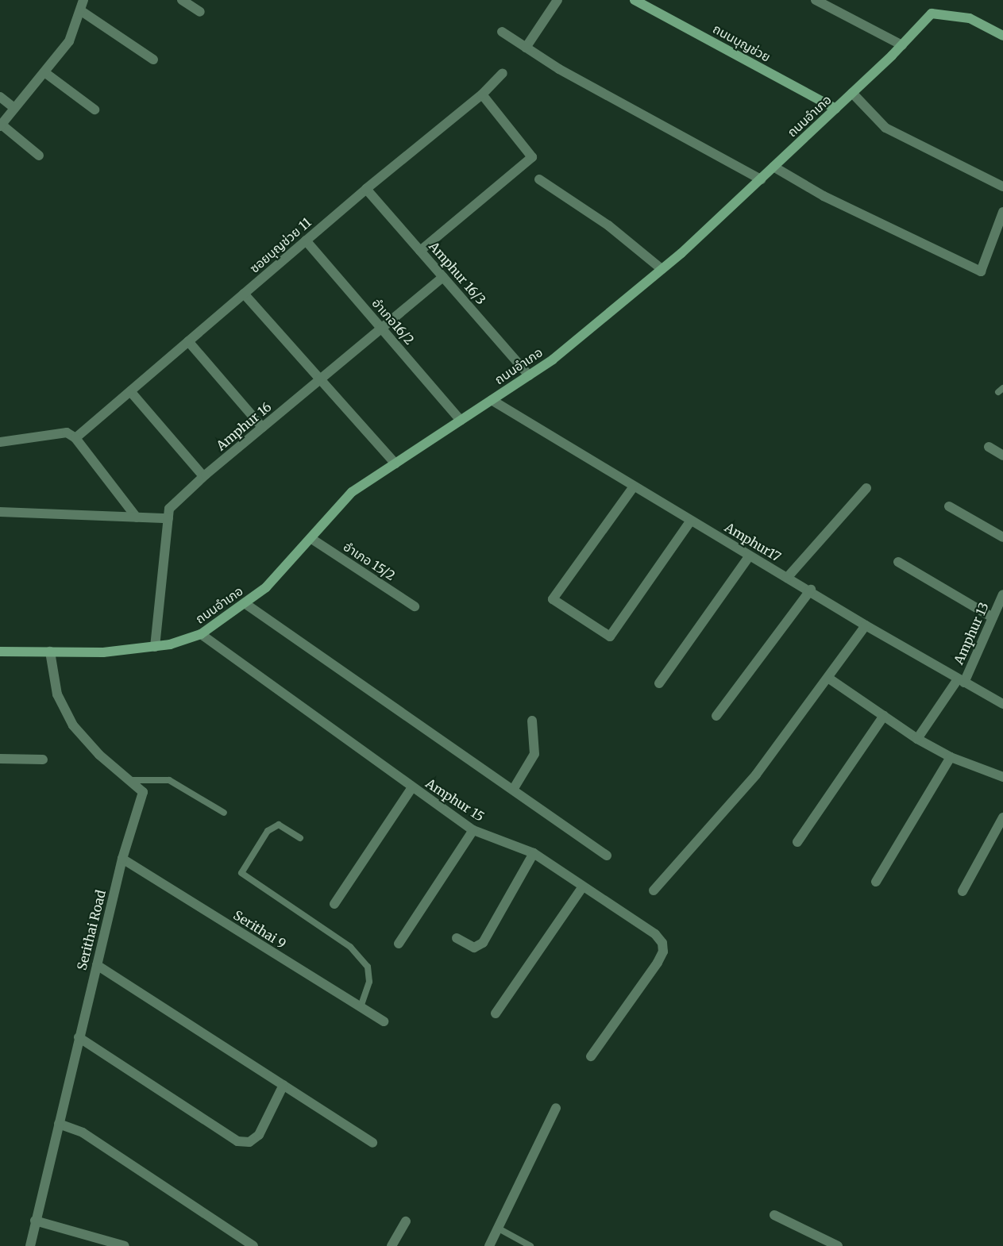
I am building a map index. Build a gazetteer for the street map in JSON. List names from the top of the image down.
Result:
{
  "streets": {
    "street": [
      "ถนนบุญช่วย",
      "ถนนอำเภอ",
      "ซอยบุญช่วย 11",
      "Amphur 16/3",
      "อำเภอ16/2",
      "Amphur 16",
      "Amphur17",
      "อำเภอ 15/2",
      "Amphur 13",
      "Amphur 15",
      "Serithai 9",
      "Serithai Road"
    ]
  },
  "crossings": [
    ["ถนนบุญช่วย", "ถนนอำเภอ"],
    ["ถนนอำเภอ", "Amphur 16/3"],
    ["ถนนอำเภอ", "อำเภอ16/2"],
    ["ถนนอำเภอ", "Amphur 16"],
    ["ถนนอำเภอ", "Amphur17"],
    ["ถนนอำเภอ", "อำเภอ 15/2"],
    ["ถนนอำเภอ", "Amphur 15"],
    ["ถนนอำเภอ", "Serithai Road"],
    ["ซอยบุญช่วย 11", "Amphur 16/3"],
    ["ซอยบุญช่วย 11", "อำเภอ16/2"],
    ["Amphur 16/3", "Amphur 16"],
    ["อำเภอ16/2", "Amphur 16"],
    ["Amphur17", "Amphur 13"],
    ["Serithai 9", "Serithai Road"]
  ]
}
